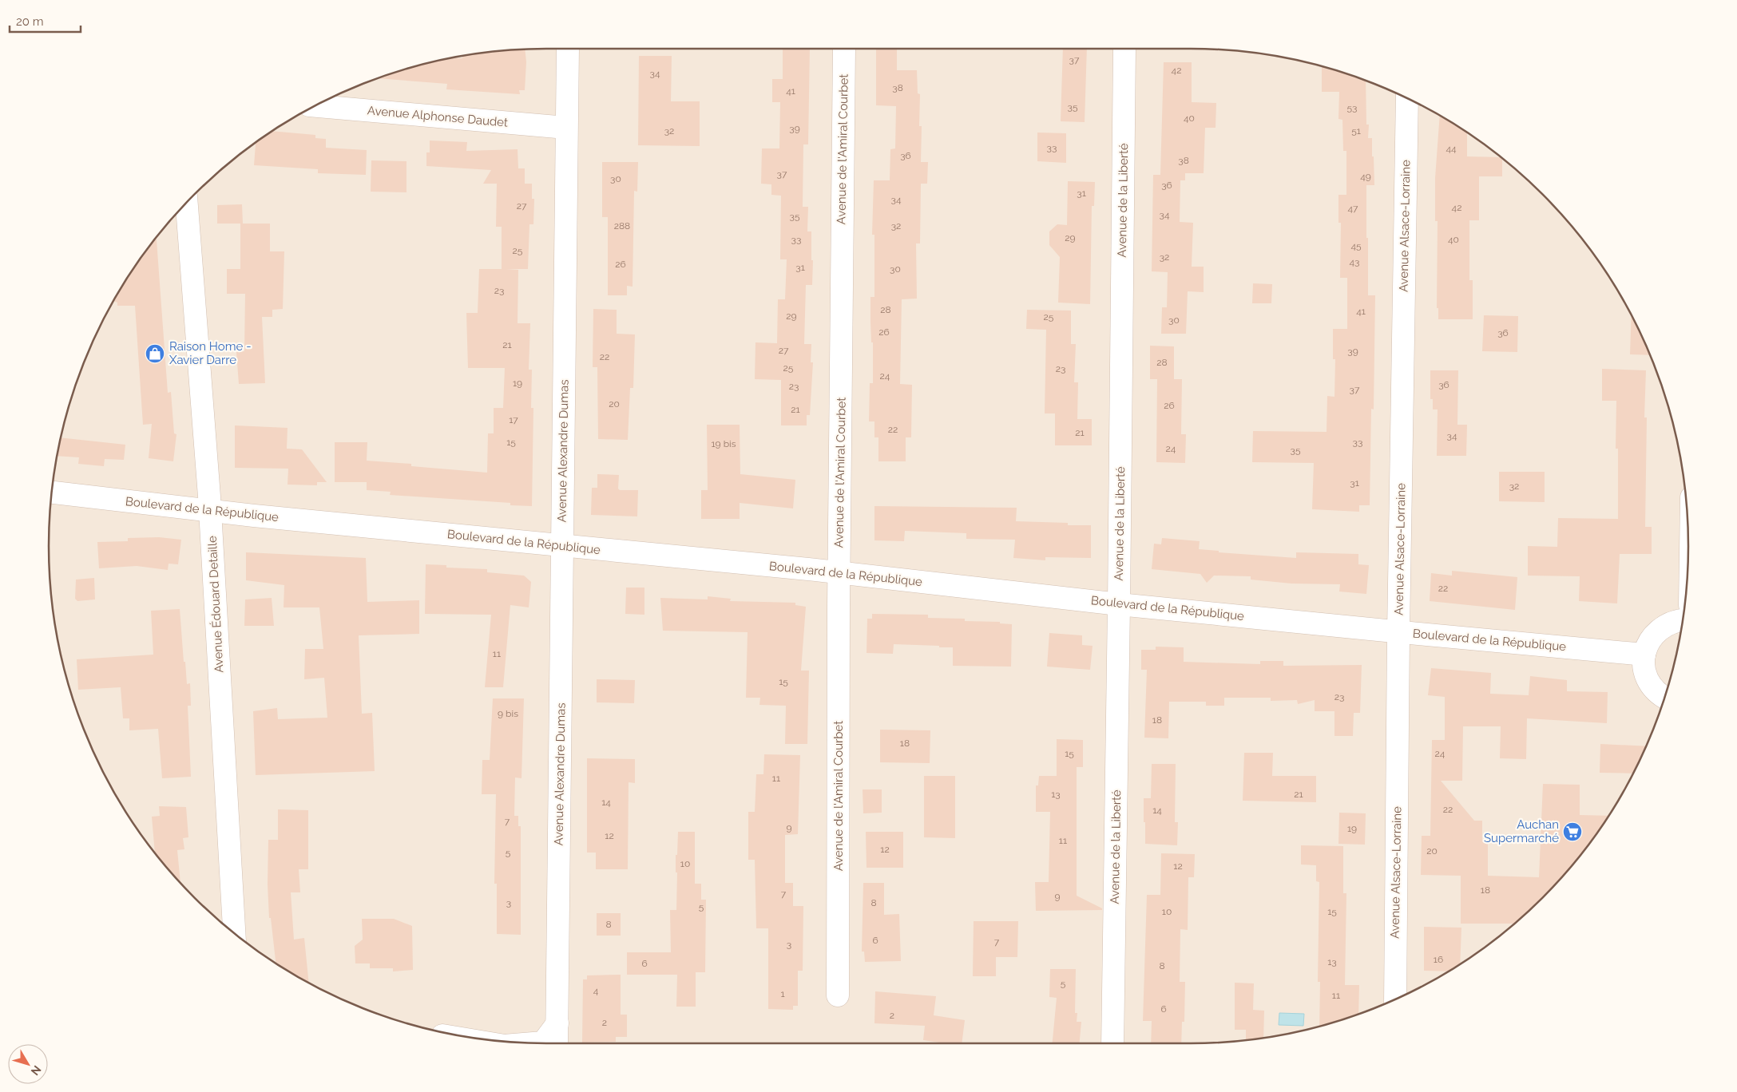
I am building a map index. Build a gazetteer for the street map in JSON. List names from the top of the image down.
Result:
{
  "streets": {
    "street": [
      "Avenue Alphonse Daudet",
      "Avenue de l'Amiral Courbet",
      "Avenue de la Liberté",
      "Avenue Alsace-Lorraine",
      "Avenue Alexandre Dumas",
      "Boulevard de la République",
      "Avenue Édouard Detaille"
    ]
  },
  "crossings": [
    ["Avenue Alphonse Daudet", "Avenue Alexandre Dumas"],
    ["Avenue de l'Amiral Courbet", "Boulevard de la République"],
    ["Avenue de la Liberté", "Boulevard de la République"],
    ["Avenue Alsace-Lorraine", "Boulevard de la République"],
    ["Avenue Alexandre Dumas", "Boulevard de la République"],
    ["Boulevard de la République", "Avenue Édouard Detaille"]
  ],
  "places": {
    "shop": ["Raison Home - Xavier Darre"],
    "supermarket": ["Auchan Supermarché"]
  },
  "house_numbers": [
    "37",
    "42",
    "34",
    "38",
    "41",
    "35",
    "53",
    "40",
    "39",
    "32",
    "51",
    "33",
    "44",
    "36",
    "38",
    "37",
    "49",
    "30",
    "36",
    "31",
    "34",
    "27",
    "42",
    "47",
    "34",
    "35",
    "288",
    "32",
    "29",
    "33",
    "40",
    "45",
    "25",
    "32",
    "43",
    "26",
    "31",
    "30",
    "23",
    "28",
    "41",
    "29",
    "25",
    "30",
    "26",
    "36",
    "21",
    "27",
    "39",
    "22",
    "28",
    "25",
    "23",
    "24",
    "19",
    "36",
    "23",
    "37",
    "20",
    "26",
    "21",
    "17",
    "22",
    "21",
    "34",
    "15",
    "33",
    "19 bis",
    "24",
    "35",
    "31",
    "32",
    "22",
    "11",
    "15",
    "23",
    "9 bis",
    "18",
    "18",
    "15",
    "24",
    "11",
    "13",
    "21",
    "14",
    "22",
    "14",
    "7",
    "9",
    "19",
    "12",
    "11",
    "12",
    "20",
    "5",
    "10",
    "12",
    "18",
    "7",
    "9",
    "3",
    "8",
    "5",
    "10",
    "15",
    "8",
    "6",
    "7",
    "3",
    "16",
    "13",
    "6",
    "8",
    "5",
    "4",
    "1",
    "11",
    "6",
    "2",
    "2"
  ],
  "scale_bar": "20 m",
  "north": "bottom right"
}
